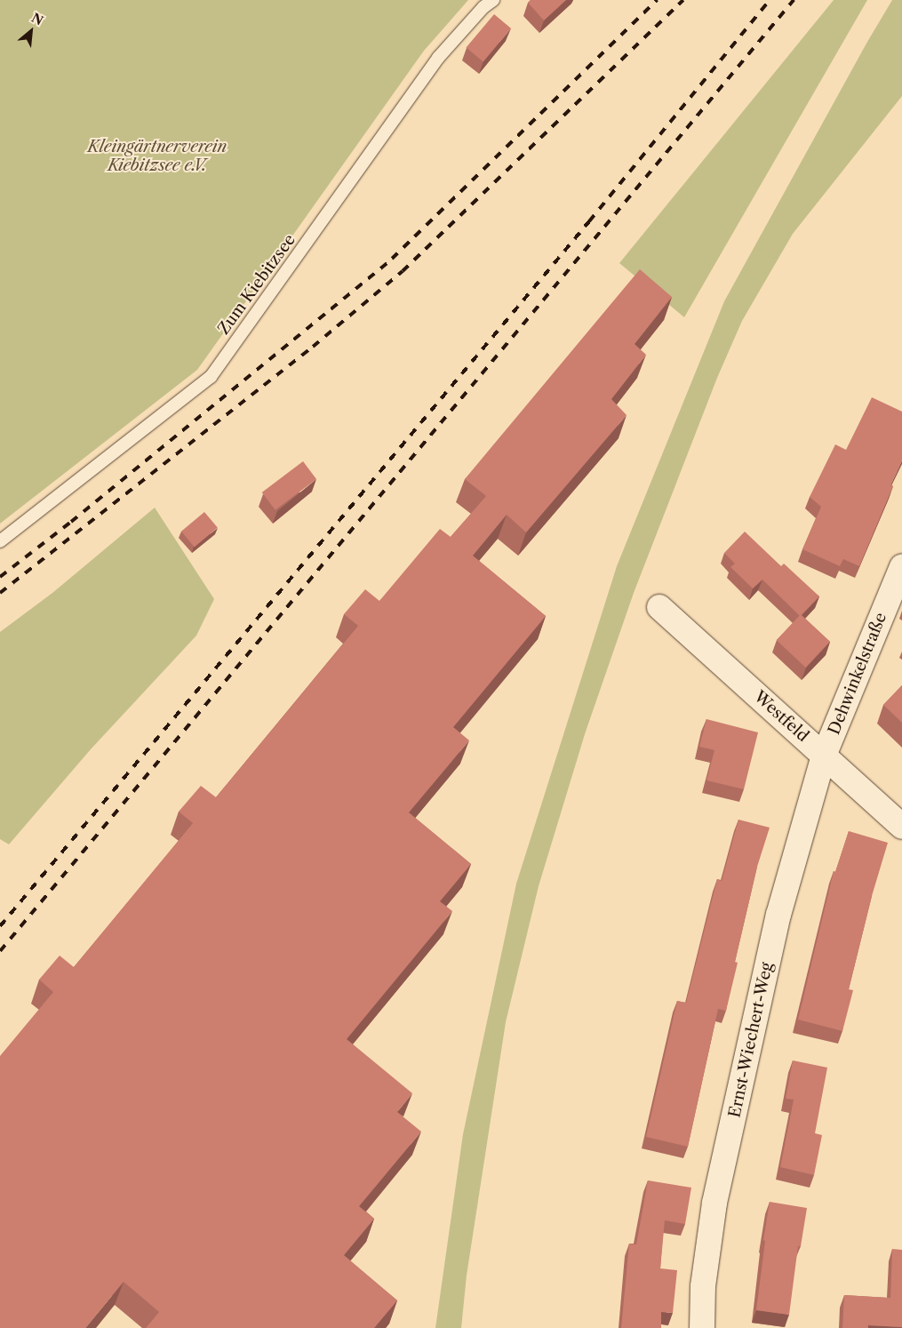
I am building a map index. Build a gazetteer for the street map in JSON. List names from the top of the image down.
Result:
{
  "streets": {
    "street": ["Dehwinkelstraße", "Westfeld", "Ernst-Wiechert-Weg"],
    "lane": ["Zum Kiebitzsee"]
  },
  "crossings": [
    ["Dehwinkelstraße", "Westfeld"],
    ["Dehwinkelstraße", "Ernst-Wiechert-Weg"],
    ["Westfeld", "Ernst-Wiechert-Weg"]
  ],
  "parks": ["Kleingärtnerverein Kiebitzsee e.V."],
  "north": "top right"
}
